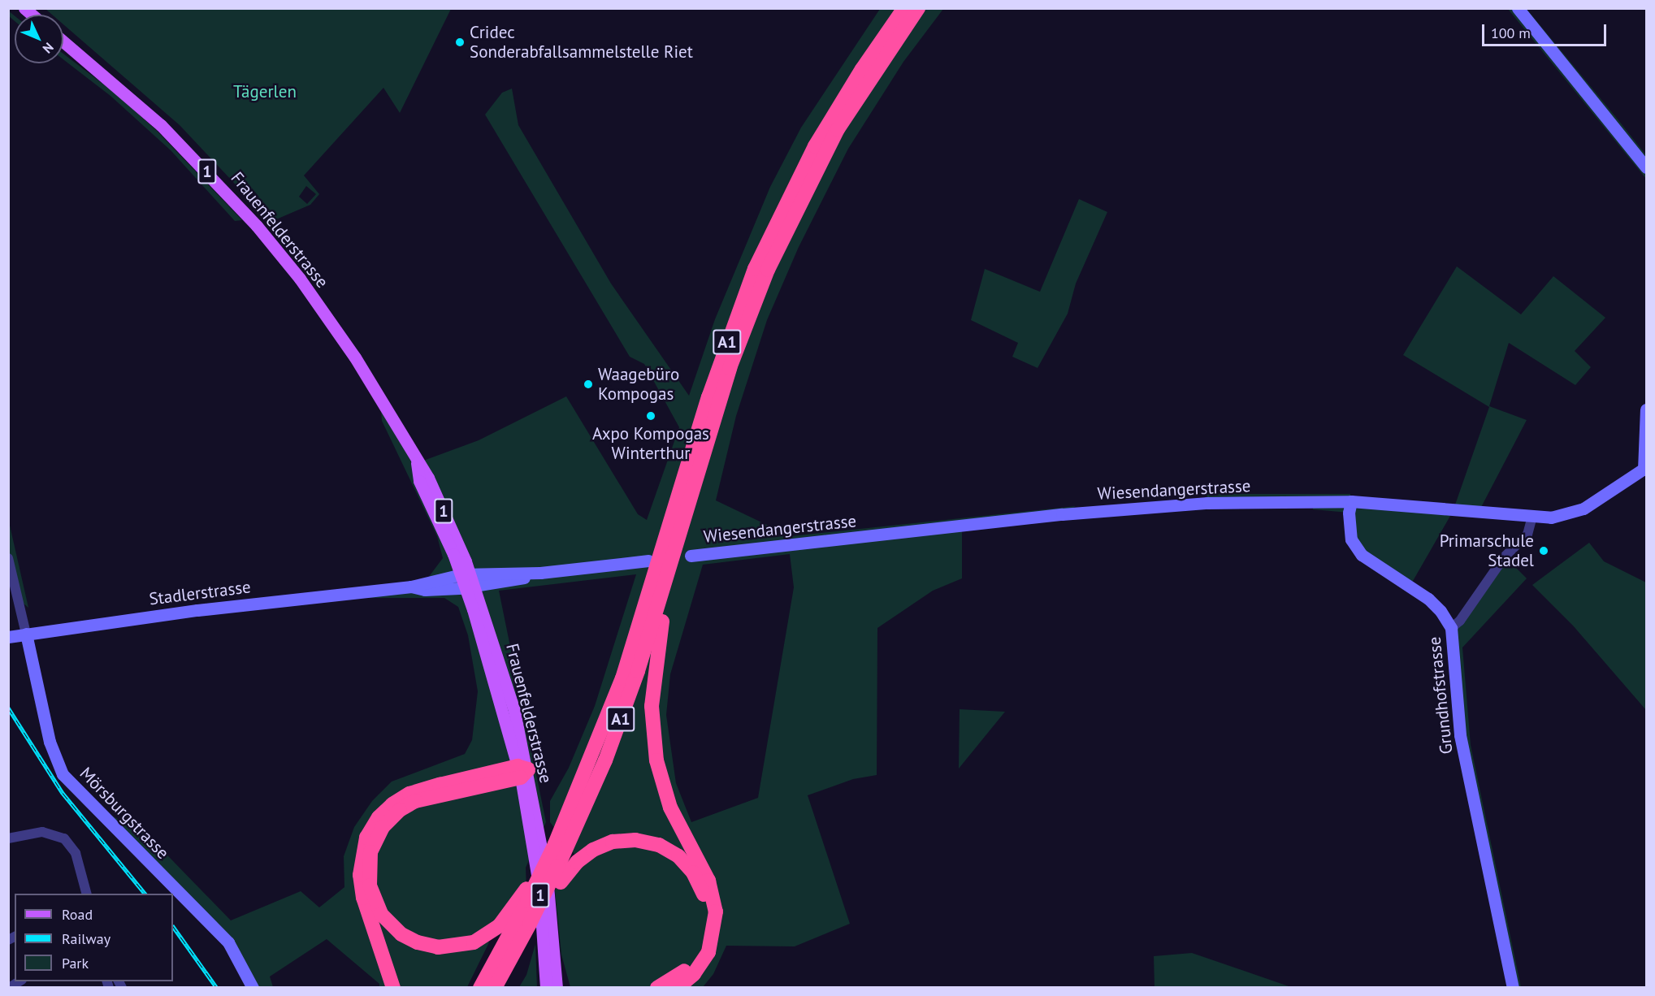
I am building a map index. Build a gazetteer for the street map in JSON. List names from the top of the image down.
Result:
{
  "streets": {
    "highway": ["A1"],
    "main road": [
      "1",
      "Frauenfelderstrasse",
      "Wiesendangerstrasse",
      "Stadlerstrasse",
      "Grundhofstrasse",
      "Mörsburgstrasse"
    ]
  },
  "crossings": [
    ["Wiesendangerstrasse", "Grundhofstrasse"],
    ["Stadlerstrasse", "Mörsburgstrasse"]
  ],
  "parks": ["Tägerlen"],
  "places": [
    "Cridec Sonderabfallsammelstelle Riet",
    "Waagebüro Kompogas",
    "Axpo Kompogas Winterthur",
    "Primarschule Stadel"
  ],
  "legend": ["Road", "Railway", "Park"],
  "scale_bar": "100 m",
  "north": "bottom right"
}
